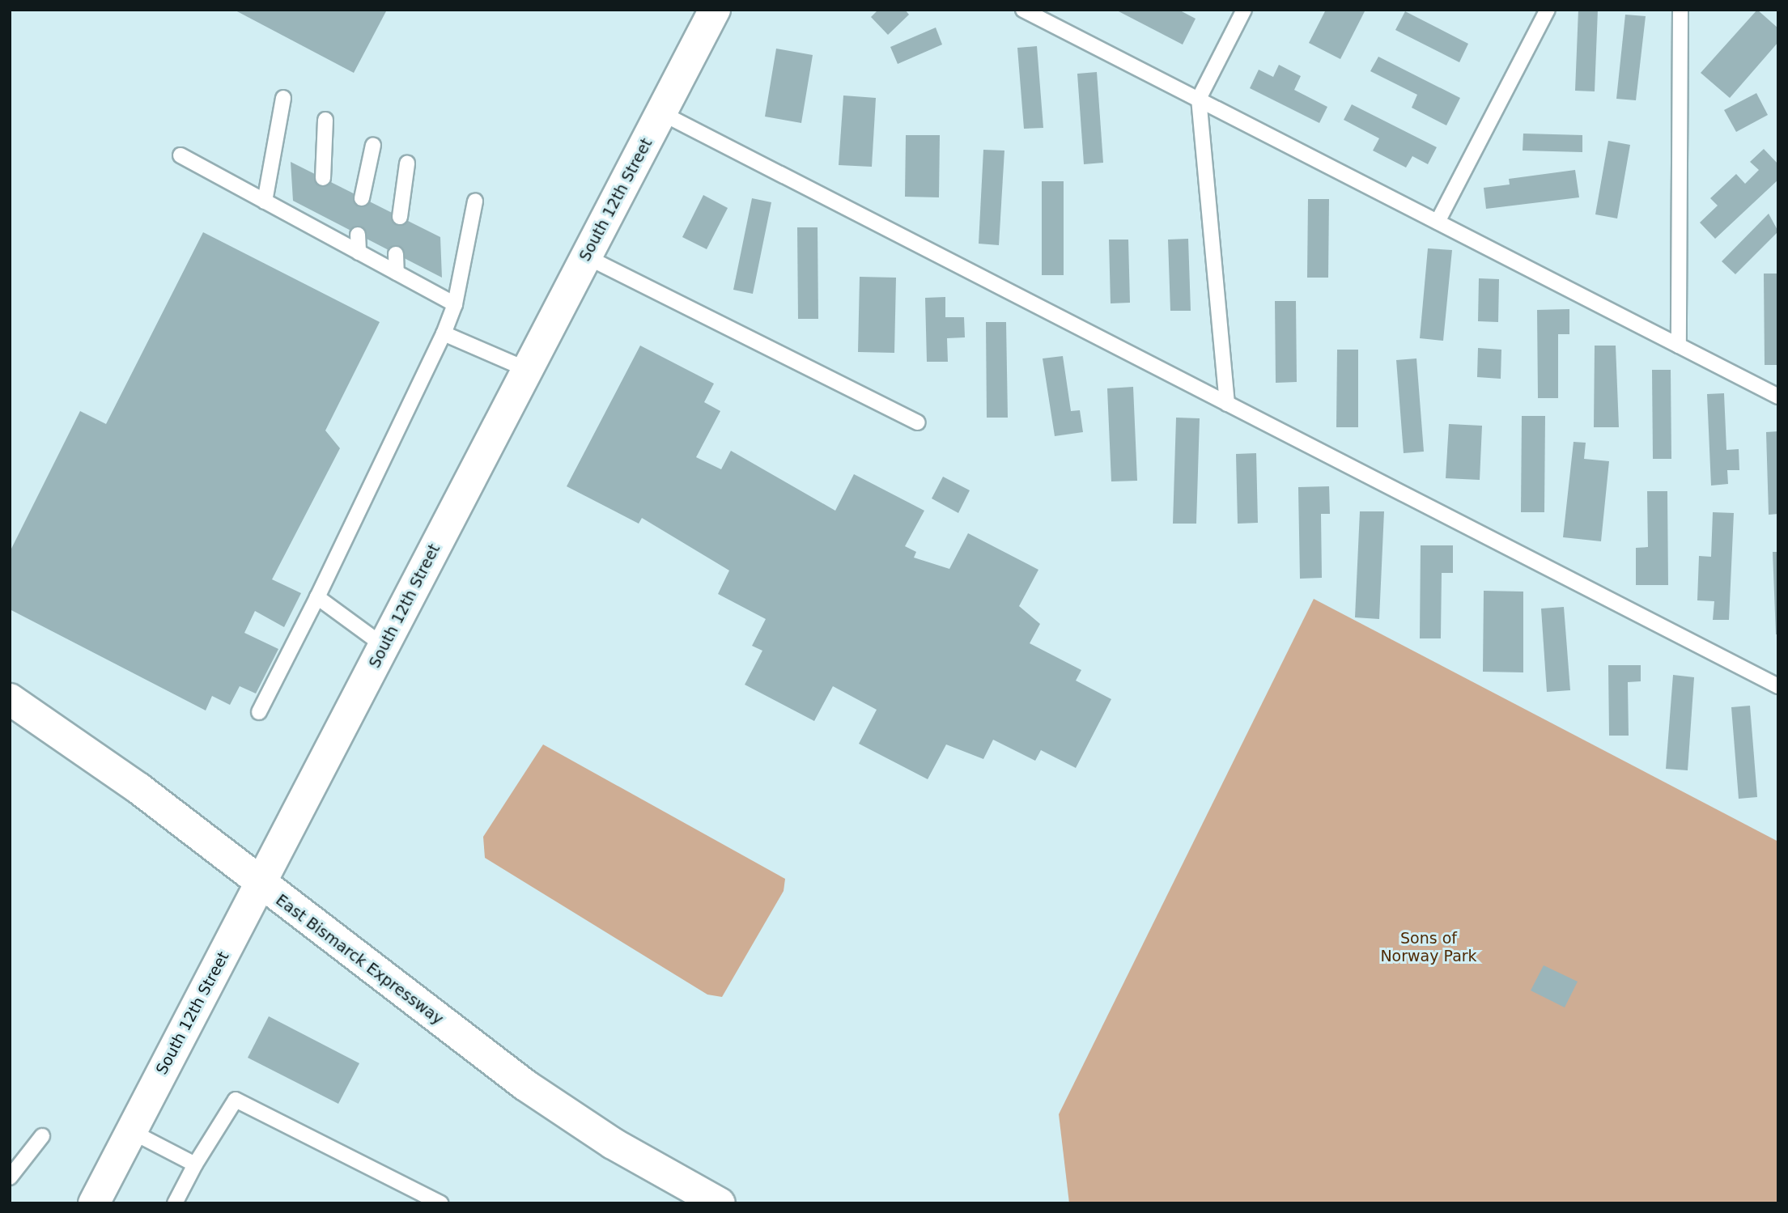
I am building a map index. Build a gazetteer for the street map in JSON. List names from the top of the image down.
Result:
{
  "streets": {
    "street": ["South 12th Street", "East Bismarck Expressway"]
  },
  "crossings": [
    ["South 12th Street", "East Bismarck Expressway"]
  ],
  "parks": ["Sons of Norway Park"]
}
